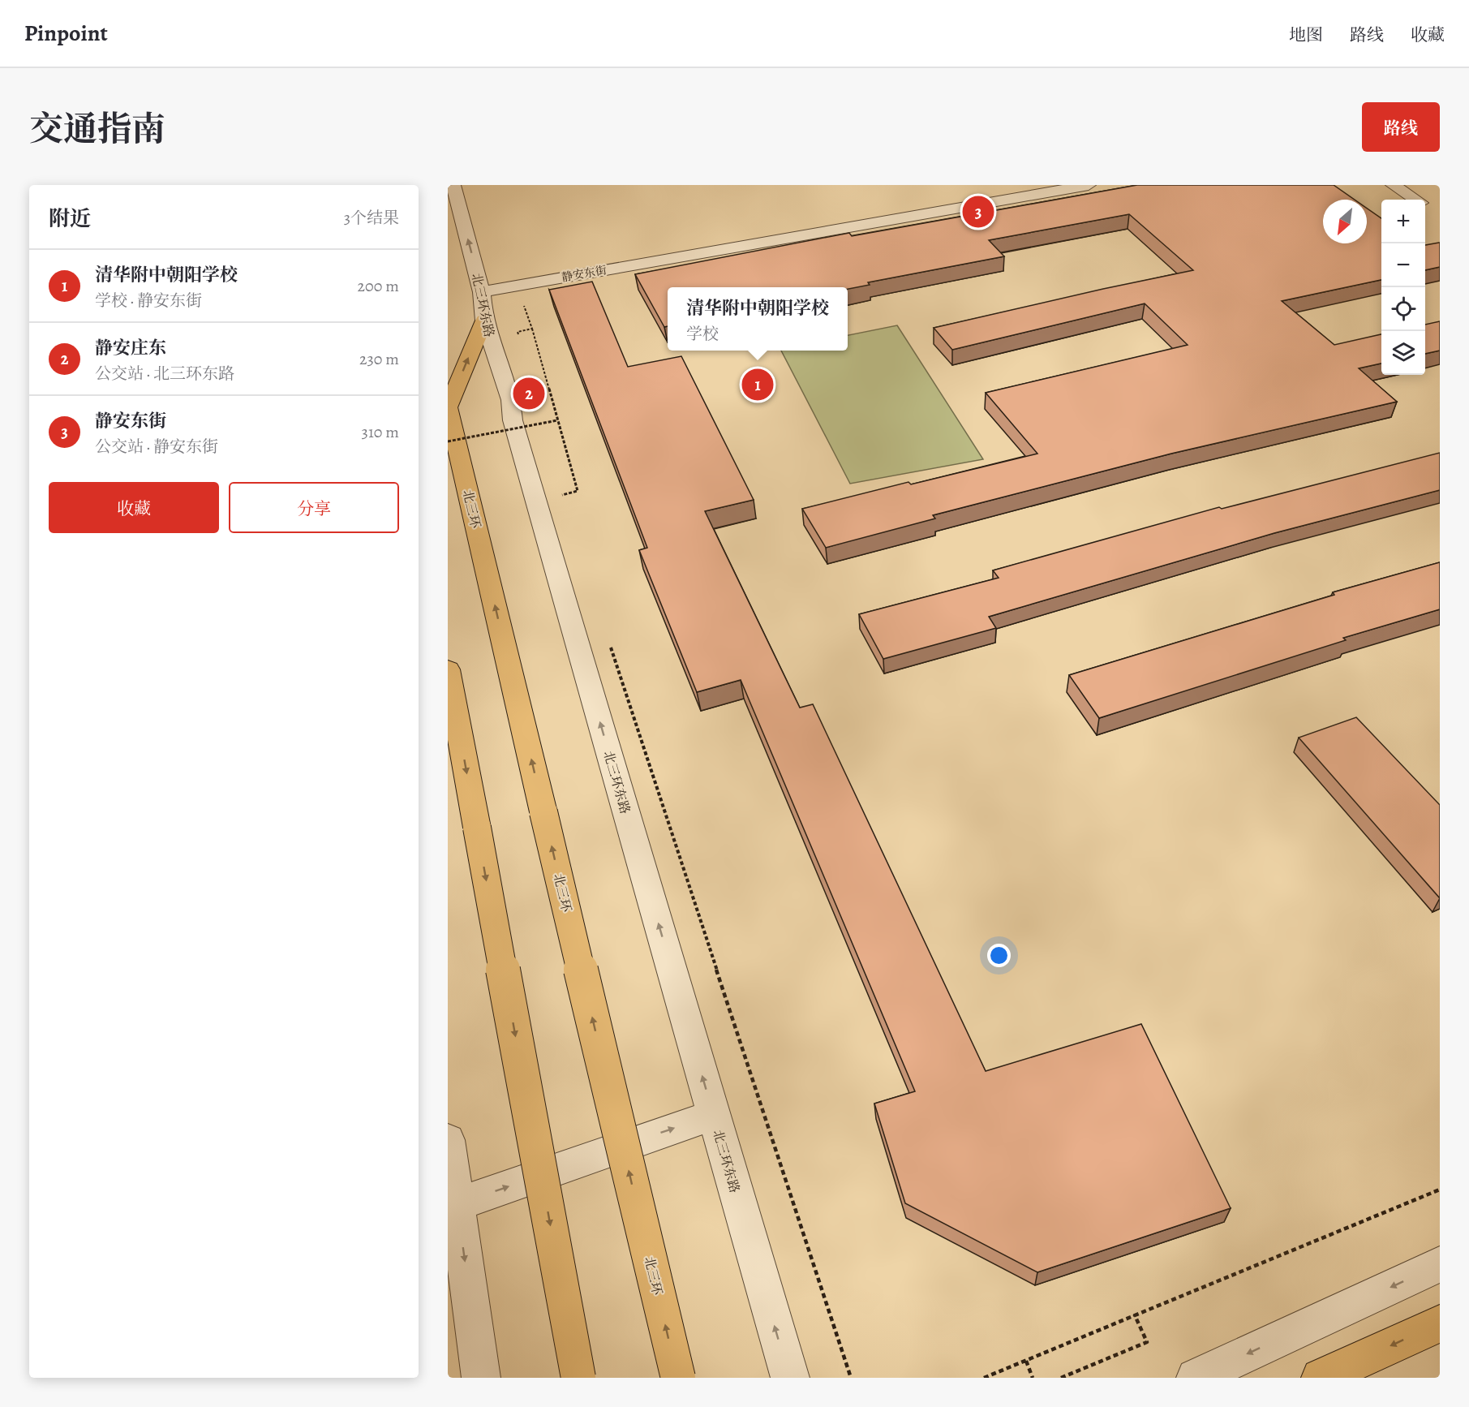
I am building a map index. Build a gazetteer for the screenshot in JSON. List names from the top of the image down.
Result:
{
  "streets": {
    "main road": ["北三环"],
    "street": ["静安东街", "北三环东路"]
  },
  "crossings": [
    ["静安东街", "北三环东路"]
  ],
  "one_way": ["北三环东路"],
  "north": "bottom left",
  "page": {
    "header": "Pinpoint",
    "nav": ["地图", "路线", "收藏"],
    "title": "交通指南",
    "buttons": [
      "路线",
      ["收藏", "分享"]
    ],
    "heading": ["附近", "3个结果"],
    "pins": ["3", "1", "2"],
    "map_buttons": ["+", "−"],
    "list": [
      {
        "mark": "1",
        "name": "清华附中朝阳学校",
        "note": "学校 · 静安东街",
        "value": "200 m"
      },
      {
        "mark": "2",
        "name": "静安庄东",
        "note": "公交站 · 北三环东路",
        "value": "230 m"
      },
      {
        "mark": "3",
        "name": "静安东街",
        "note": "公交站 · 静安东街",
        "value": "310 m"
      }
    ],
    "popup": ["清华附中朝阳学校", "学校"]
  }
}
